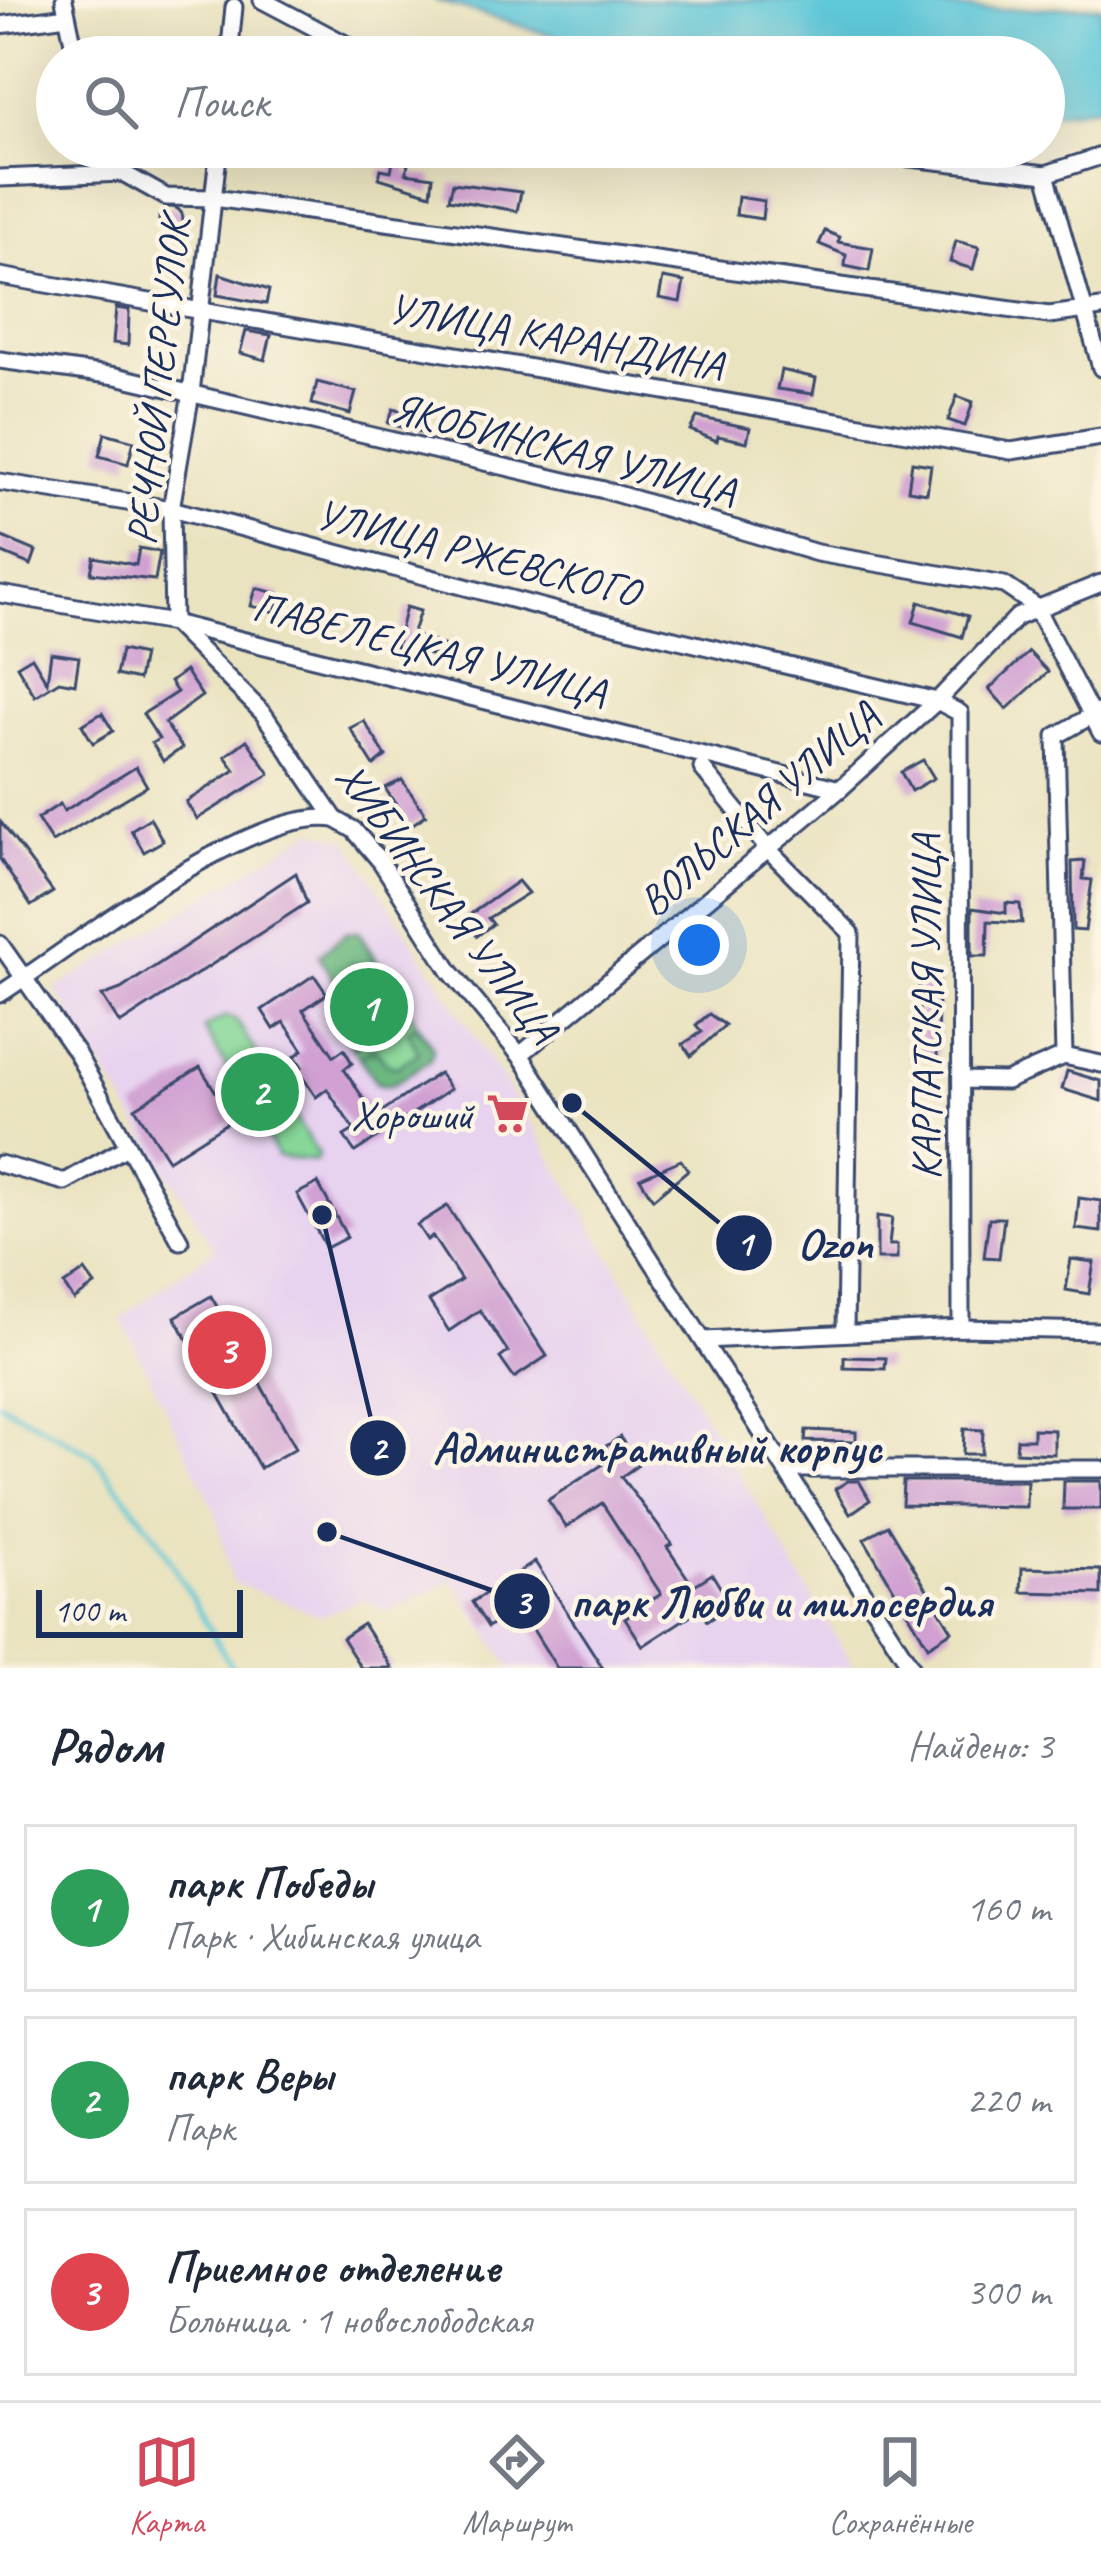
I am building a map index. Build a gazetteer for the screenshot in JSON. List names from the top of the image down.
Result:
{
  "streets": {
    "street": [
      "УЛИЦА КАРАНДИНА",
      "РЕЧНОЙ ПЕРЕУЛОК",
      "ЯКОБИНСКАЯ УЛИЦА",
      "УЛИЦА РЖЕВСКОГО",
      "ПАВЕЛЕЦКАЯ УЛИЦА",
      "ВОЛЬСКАЯ УЛИЦА",
      "ХИБИНСКАЯ УЛИЦА",
      "КАРПАТСКАЯ УЛИЦА"
    ]
  },
  "crossings": [
    ["УЛИЦА КАРАНДИНА", "РЕЧНОЙ ПЕРЕУЛОК"],
    ["РЕЧНОЙ ПЕРЕУЛОК", "ЯКОБИНСКАЯ УЛИЦА"],
    ["РЕЧНОЙ ПЕРЕУЛОК", "УЛИЦА РЖЕВСКОГО"],
    ["РЕЧНОЙ ПЕРЕУЛОК", "ПАВЕЛЕЦКАЯ УЛИЦА"],
    ["РЕЧНОЙ ПЕРЕУЛОК", "ХИБИНСКАЯ УЛИЦА"],
    ["ЯКОБИНСКАЯ УЛИЦА", "ВОЛЬСКАЯ УЛИЦА"],
    ["УЛИЦА РЖЕВСКОГО", "ВОЛЬСКАЯ УЛИЦА"],
    ["УЛИЦА РЖЕВСКОГО", "КАРПАТСКАЯ УЛИЦА"],
    ["ПАВЕЛЕЦКАЯ УЛИЦА", "ВОЛЬСКАЯ УЛИЦА"],
    ["ПАВЕЛЕЦКАЯ УЛИЦА", "ХИБИНСКАЯ УЛИЦА"],
    ["ВОЛЬСКАЯ УЛИЦА", "ХИБИНСКАЯ УЛИЦА"],
    ["ВОЛЬСКАЯ УЛИЦА", "КАРПАТСКАЯ УЛИЦА"]
  ],
  "places": {
    "other": ["Ozon", "Административный корпус", "парк Любви и милосердия"],
    "supermarket": ["Хороший"]
  },
  "scale_bar": "100 m",
  "page": {
    "search": "Поиск",
    "pins": ["1", "2", "3"],
    "scale": "100 m",
    "heading": ["Рядом", "Найдено: 3"],
    "list": [
      {
        "mark": "1",
        "name": "парк Победы",
        "note": "Парк · Хибинская улица",
        "value": "160 m"
      },
      {
        "mark": "2",
        "name": "парк Веры",
        "note": "Парк",
        "value": "220 m"
      },
      {
        "mark": "3",
        "name": "Приемное отделение",
        "note": "Больница · 1 новослободская",
        "value": "300 m"
      }
    ],
    "nav": ["Карта", "Маршрут", "Сохранённые"]
  }
}
